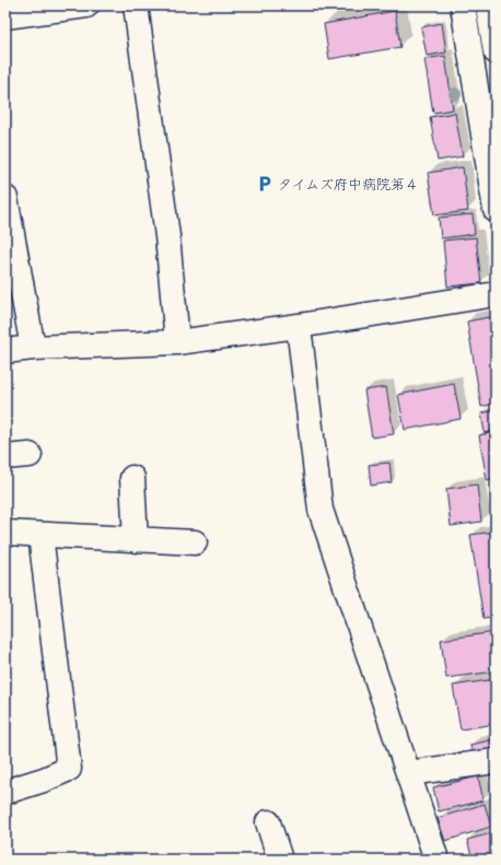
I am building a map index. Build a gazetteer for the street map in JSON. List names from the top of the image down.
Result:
{
  "places": {
    "parking": ["タイムズ府中病院第４"]
  }
}
